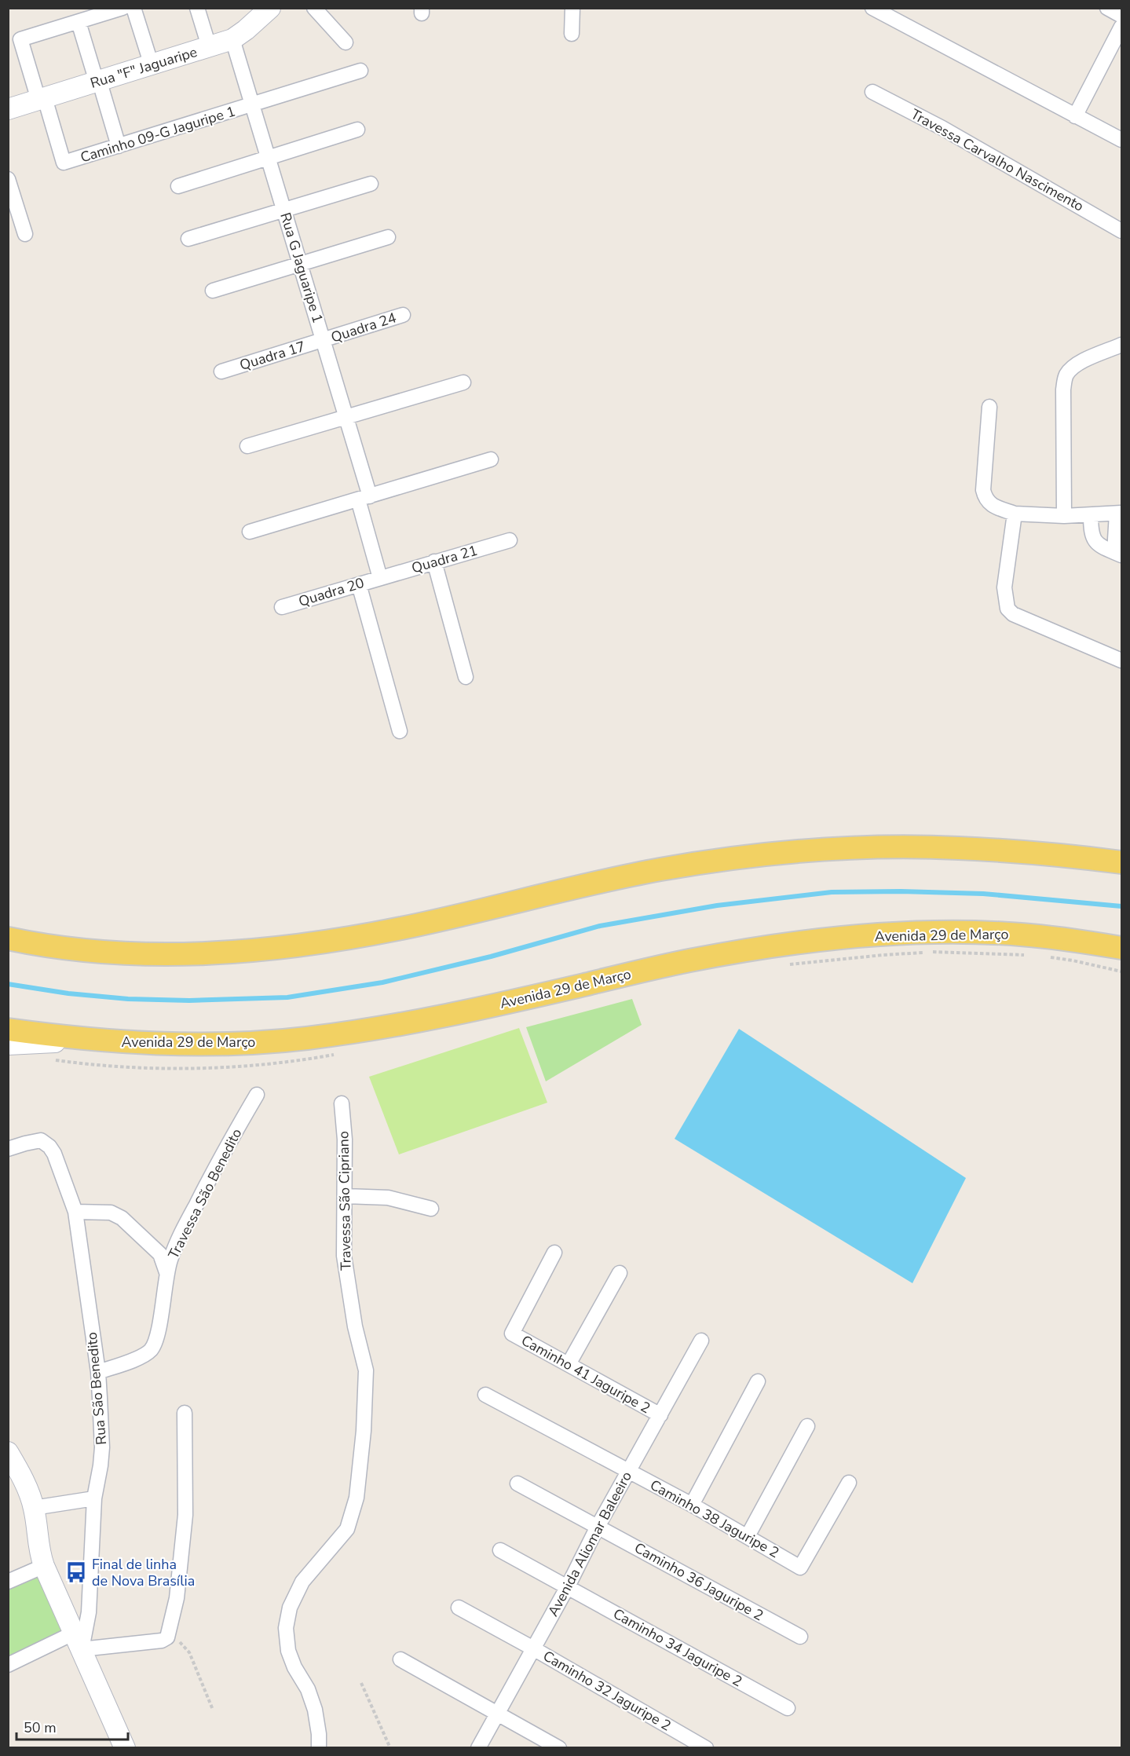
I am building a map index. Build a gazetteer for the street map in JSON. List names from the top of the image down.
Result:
{
  "streets": {
    "main road": ["Rua \"F\" Jaguaripe", "Avenida 29 de Março"],
    "street": [
      "Caminho 09-G Jaguripe 1",
      "Travessa Carvalho Nascimento",
      "Rua G Jaguaripe 1",
      "Quadra 24",
      "Quadra 17",
      "Quadra 21",
      "Quadra 20",
      "Travessa São Benedito",
      "Travessa São Cipriano",
      "Caminho 41 Jaguripe 2",
      "Rua São Benedito",
      "Caminho 38 Jaguripe 2",
      "Avenida Aliomar Baleeiro",
      "Caminho 36 Jaguripe 2",
      "Caminho 34 Jaguripe 2",
      "Caminho 32 Jaguripe 2"
    ]
  },
  "crossings": [
    ["Rua \"F\" Jaguaripe", "Caminho 09-G Jaguripe 1"],
    ["Rua \"F\" Jaguaripe", "Rua G Jaguaripe 1"],
    ["Caminho 09-G Jaguripe 1", "Rua G Jaguaripe 1"],
    ["Rua G Jaguaripe 1", "Quadra 24"],
    ["Rua G Jaguaripe 1", "Quadra 17"],
    ["Rua G Jaguaripe 1", "Quadra 21"],
    ["Rua G Jaguaripe 1", "Quadra 20"],
    ["Quadra 24", "Quadra 17"],
    ["Quadra 21", "Quadra 20"],
    ["Travessa São Benedito", "Rua São Benedito"],
    ["Caminho 41 Jaguripe 2", "Avenida Aliomar Baleeiro"],
    ["Caminho 38 Jaguripe 2", "Avenida Aliomar Baleeiro"],
    ["Avenida Aliomar Baleeiro", "Caminho 36 Jaguripe 2"],
    ["Avenida Aliomar Baleeiro", "Caminho 34 Jaguripe 2"],
    ["Avenida Aliomar Baleeiro", "Caminho 32 Jaguripe 2"]
  ],
  "places": {
    "bus stop": ["Final de linha de Nova Brasília"]
  },
  "scale_bar": "50 m"
}
